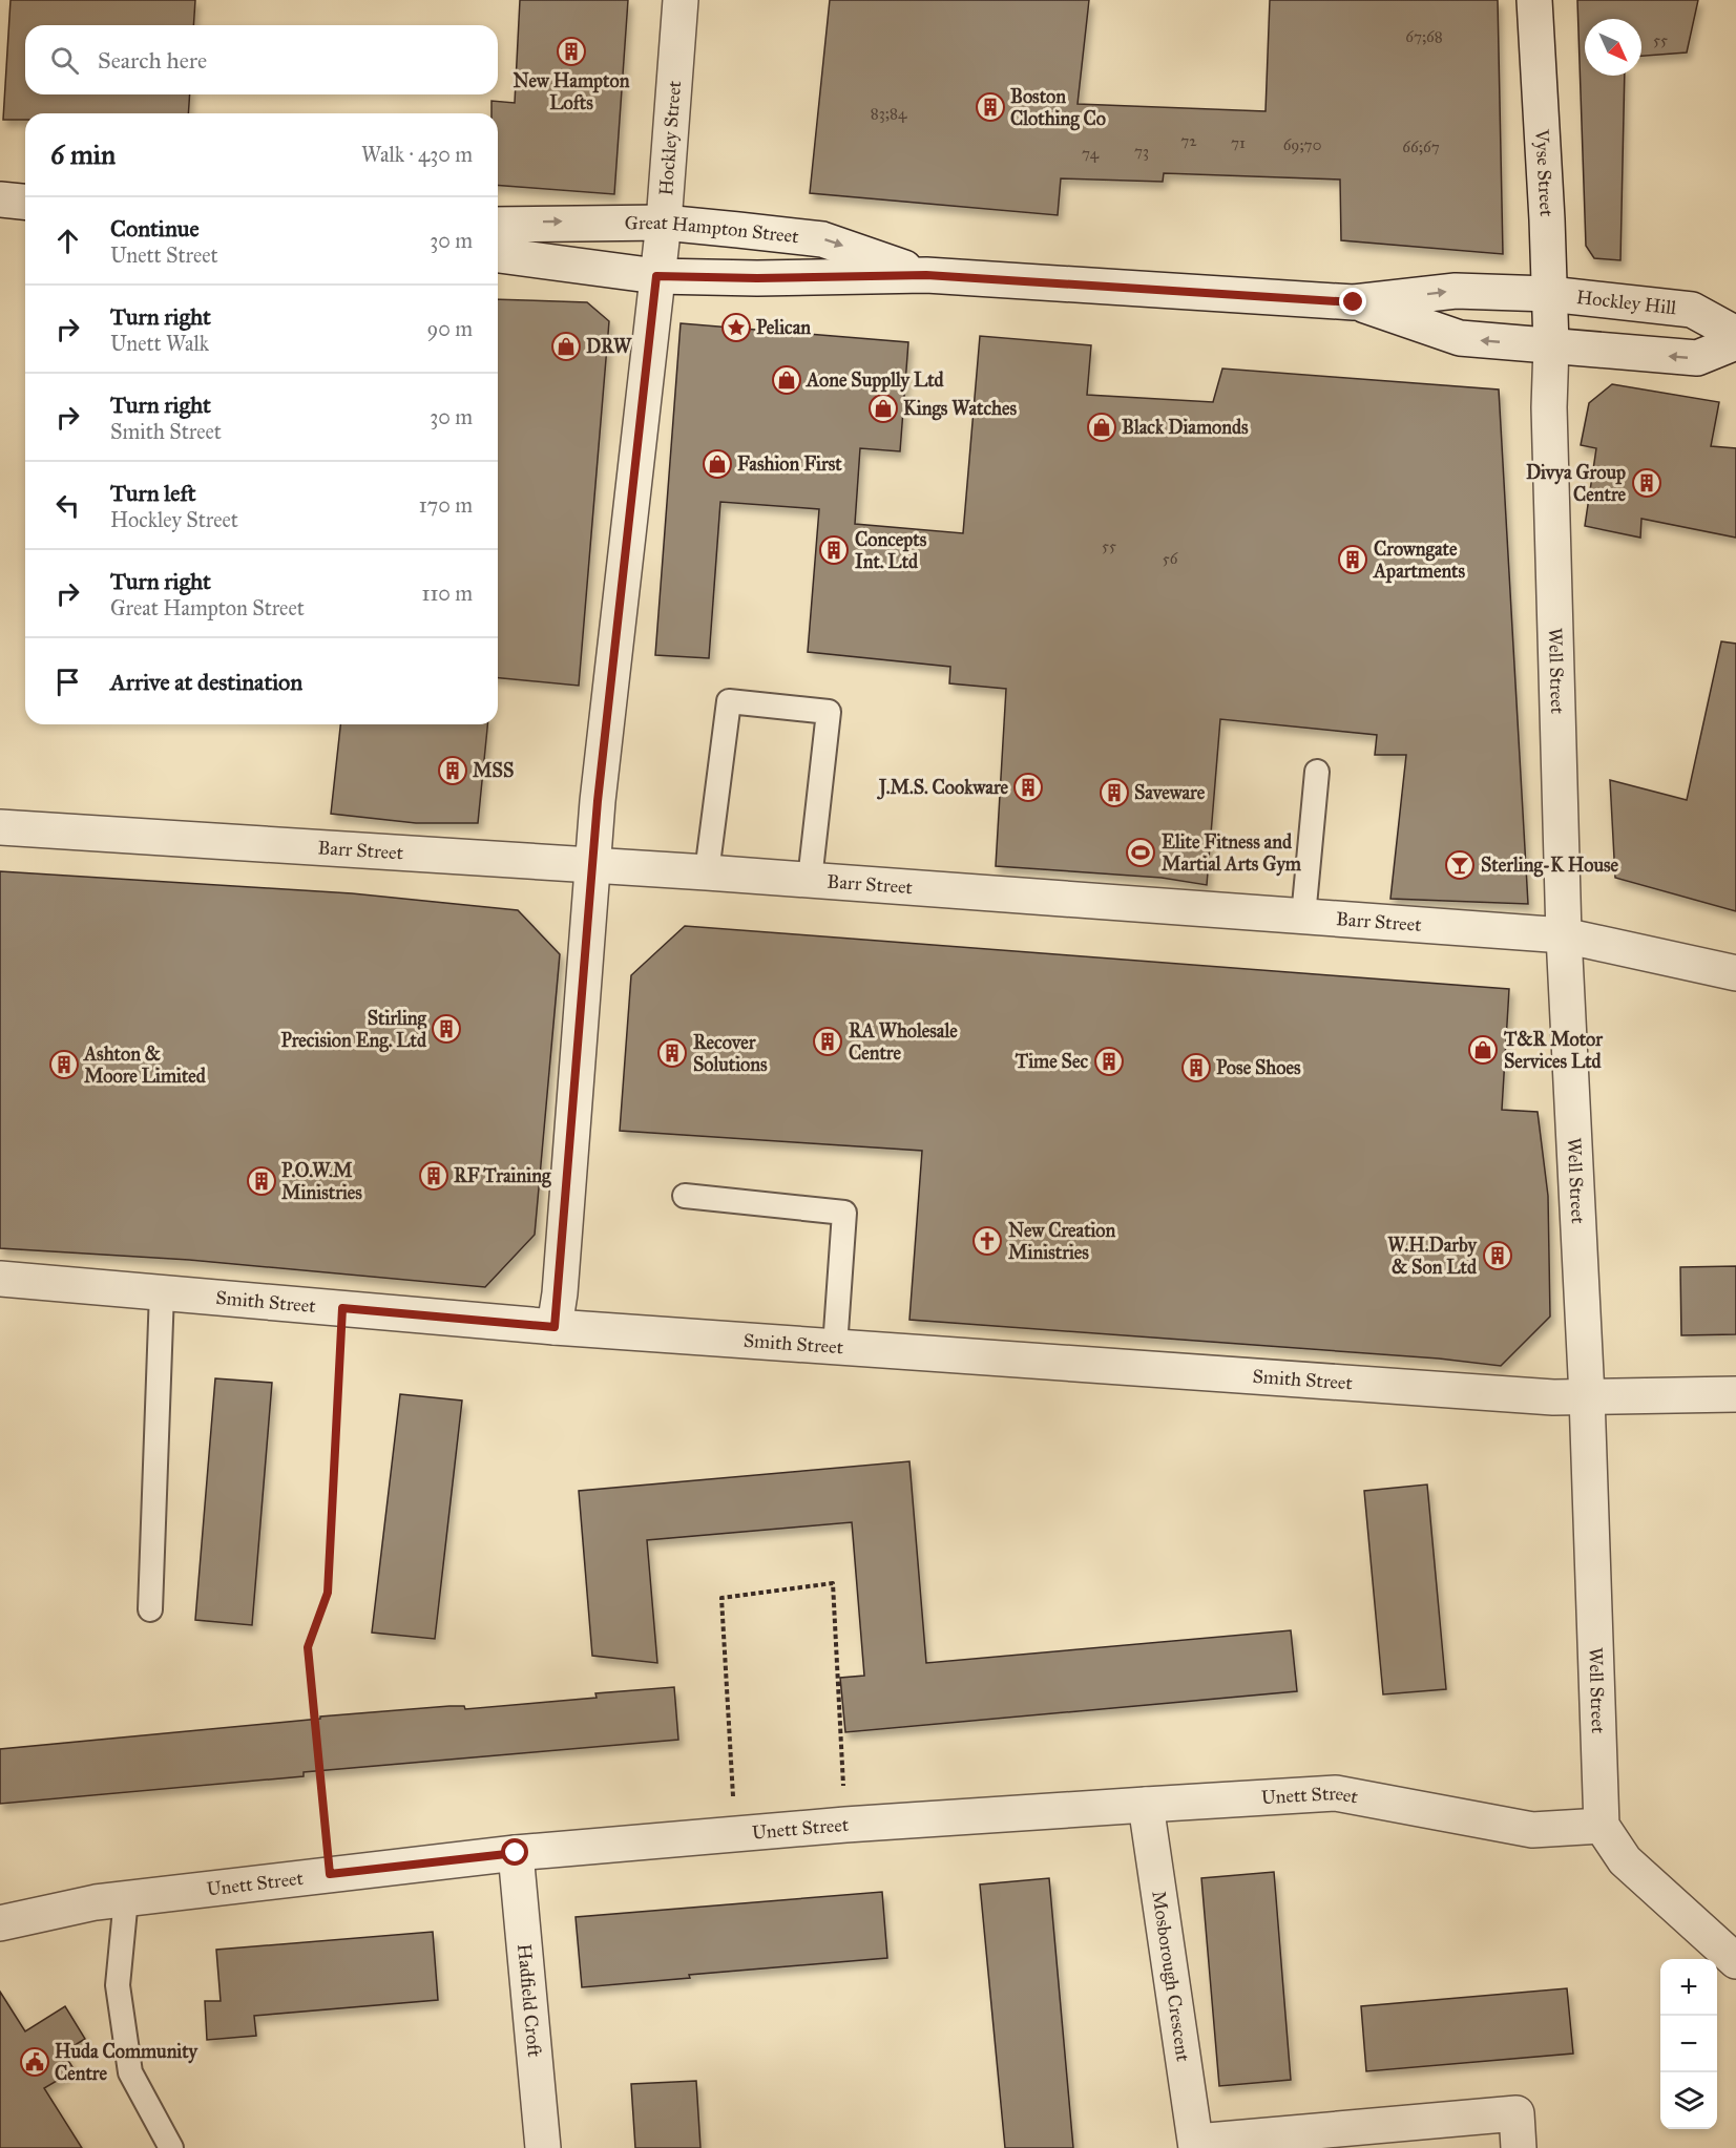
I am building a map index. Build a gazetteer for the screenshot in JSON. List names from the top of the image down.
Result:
{
  "streets": {
    "street": [
      "Hockley Street",
      "Vyse Street",
      "Great Hampton Street",
      "Hockley Hill",
      "Well Street",
      "Barr Street",
      "Smith Street",
      "Unett Street",
      "Mosborough Crescent",
      "Hadfield Croft"
    ]
  },
  "crossings": [
    ["Hockley Street", "Great Hampton Street"],
    ["Hockley Street", "Barr Street"],
    ["Hockley Street", "Smith Street"],
    ["Vyse Street", "Great Hampton Street"],
    ["Vyse Street", "Hockley Hill"],
    ["Vyse Street", "Well Street"],
    ["Great Hampton Street", "Hockley Hill"],
    ["Great Hampton Street", "Well Street"],
    ["Well Street", "Barr Street"],
    ["Well Street", "Smith Street"],
    ["Well Street", "Unett Street"],
    ["Unett Street", "Mosborough Crescent"],
    ["Unett Street", "Hadfield Croft"]
  ],
  "places": {
    "building": [
      "New Hampton Lofts",
      "Boston Clothing Co",
      "Divya Group Centre",
      "Concepts Int. Ltd",
      "Crowngate Apartments",
      "MSS",
      "J.M.S. Cookware",
      "Saveware",
      "Stirling Precision Eng. Ltd",
      "RA Wholesale Centre",
      "Recover Solutions",
      "Time Sec",
      "Ashton & Moore Limited",
      "Pose Shoes",
      "RF Training",
      "P.O.W.M Ministries",
      "W.H.Darby & Son Ltd"
    ],
    "place": ["Pelican"],
    "shop": [
      "DRW",
      "Aone Supplly Ltd",
      "Kings Watches",
      "Black Diamonds",
      "Fashion First",
      "T&R Motor Services Ltd"
    ],
    "sports": ["Elite Fitness and Martial Arts Gym"],
    "bar": ["Sterling-K House"],
    "church": ["New Creation Ministries"],
    "public building": ["Huda Community Centre"]
  },
  "house_numbers": [
    "67;68",
    "55",
    "83;84",
    "72",
    "71",
    "69;70",
    "66;67",
    "73",
    "74",
    "55",
    "56"
  ],
  "north": "bottom right",
  "page": {
    "search": "Search here",
    "heading": ["6 min", "Walk · 430 m"],
    "list": [
      ["Continue", "Unett Street", "30 m"],
      ["Turn right", "Unett Walk", "90 m"],
      ["Turn right", "Smith Street", "30 m"],
      ["Turn left", "Hockley Street", "170 m"],
      ["Turn right", "Great Hampton Street", "110 m"],
      "Arrive at destination"
    ],
    "map_buttons": ["+", "−"]
  }
}
